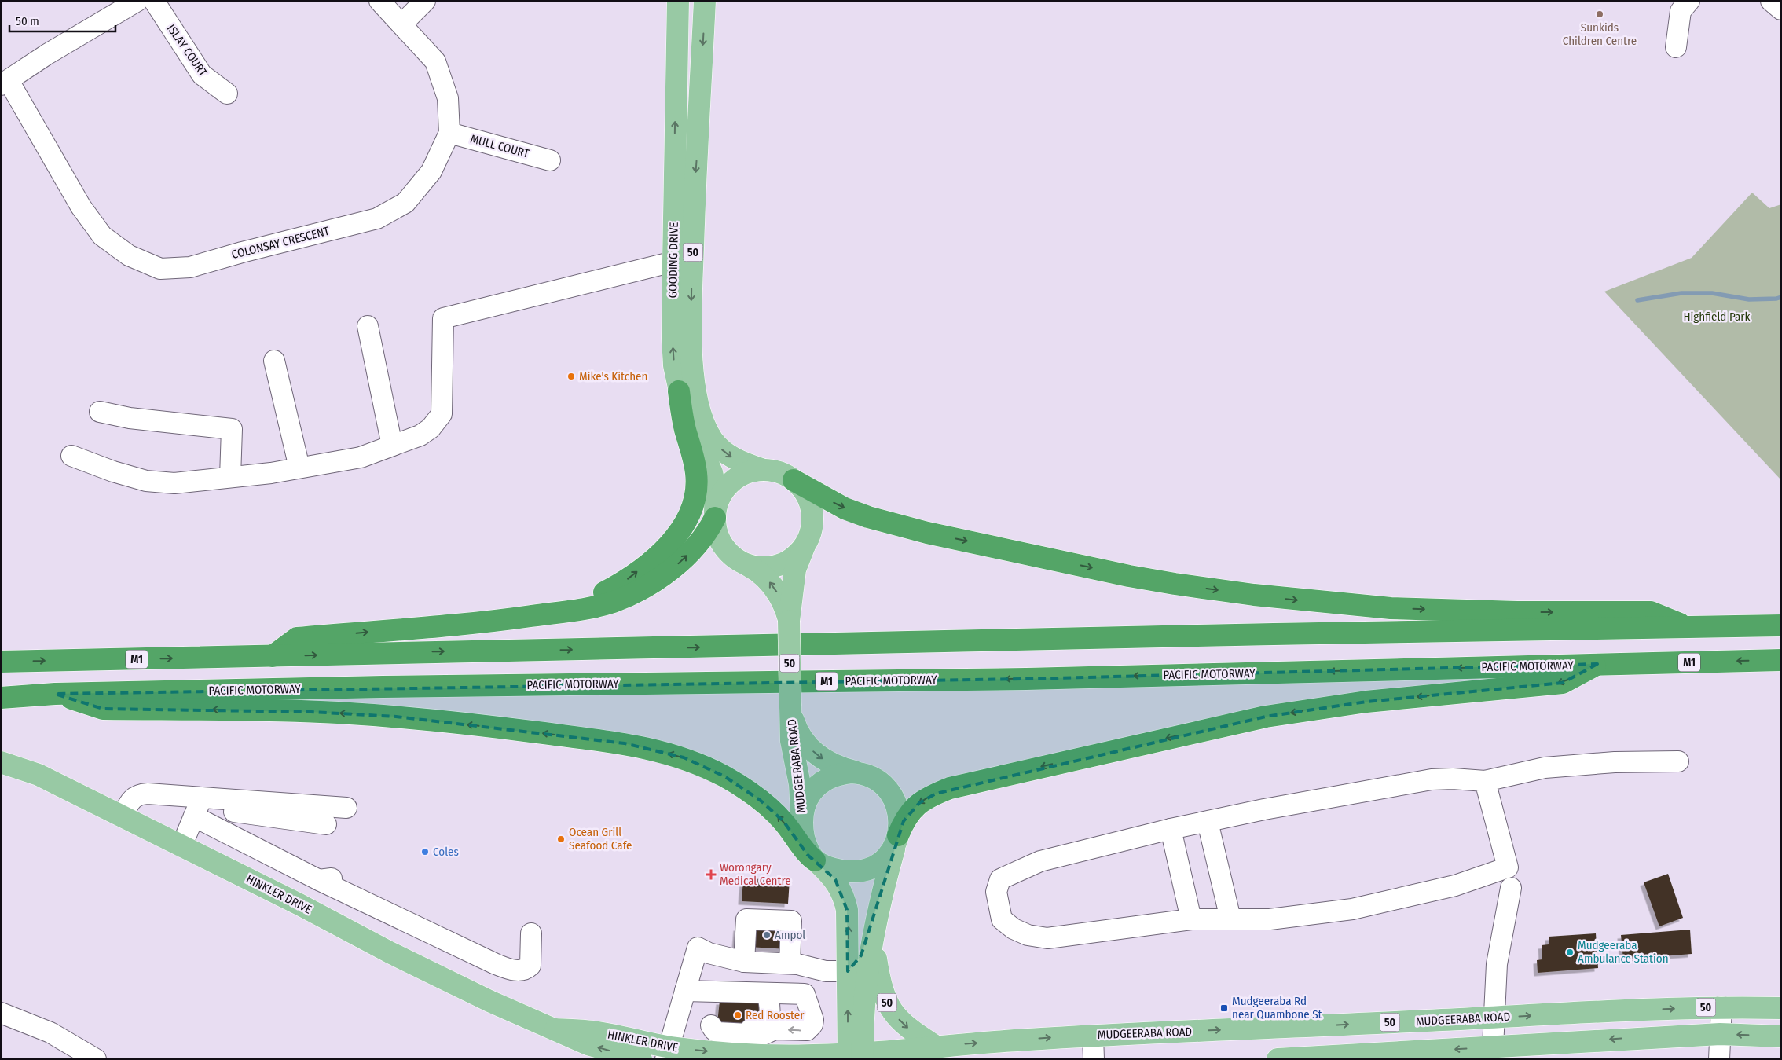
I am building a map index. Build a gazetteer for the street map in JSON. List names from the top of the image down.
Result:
{
  "streets": {
    "highway": ["M1", "PACIFIC MOTORWAY"],
    "main road": [
      "50",
      "GOODING DRIVE",
      "MUDGEERABA ROAD",
      "HINKLER DRIVE"
    ],
    "street": ["ISLAY COURT", "MULL COURT", "COLONSAY CRESCENT"]
  },
  "crossings": [
    ["MULL COURT", "COLONSAY CRESCENT"],
    ["50", "GOODING DRIVE"],
    ["50", "MUDGEERABA ROAD"],
    ["50", "HINKLER DRIVE"],
    ["GOODING DRIVE", "MUDGEERABA ROAD"],
    ["MUDGEERABA ROAD", "HINKLER DRIVE"]
  ],
  "parks": ["Highfield Park"],
  "places": {
    "other": [
      "Sunkids Children Centre",
      "Mike's Kitchen",
      "Ocean Grill Seafood Cafe",
      "Coles",
      "Ampol",
      "Mudgeeraba Ambulance Station",
      "Red Rooster"
    ],
    "health": ["Worongary Medical Centre"],
    "transit": ["Mudgeeraba Rd near Quambone St"]
  },
  "scale_bar": "50 m"
}
